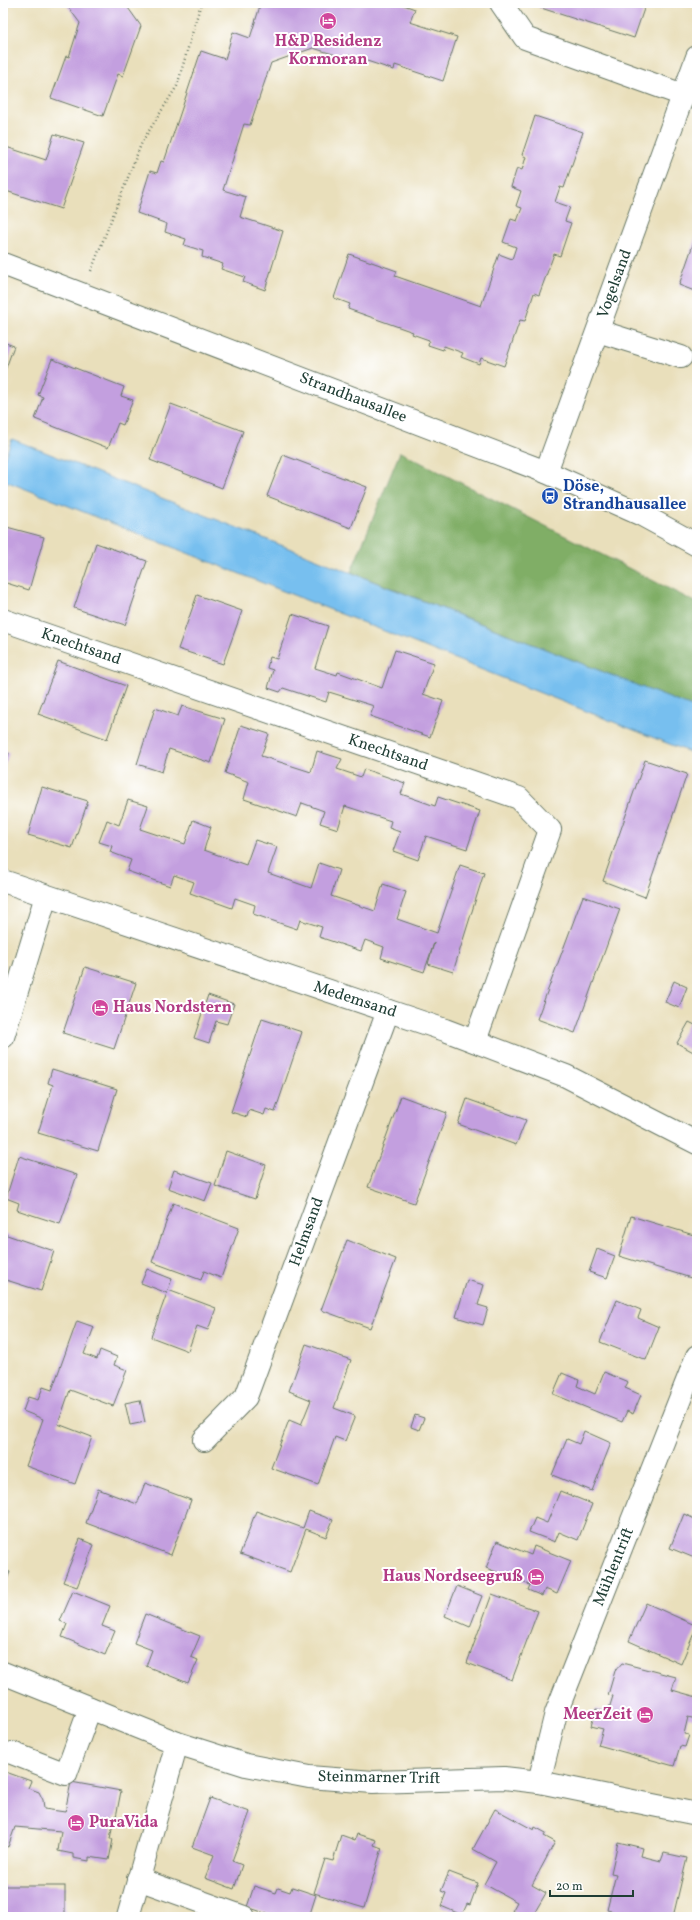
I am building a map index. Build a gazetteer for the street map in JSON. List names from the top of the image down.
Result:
{
  "streets": {
    "street": [
      "Vogelsand",
      "Strandhausallee",
      "Knechtsand",
      "Medemsand",
      "Helmsand",
      "Mühlentrift",
      "Steinmarner Trift"
    ]
  },
  "crossings": [
    ["Vogelsand", "Strandhausallee"],
    ["Knechtsand", "Medemsand"],
    ["Medemsand", "Helmsand"],
    ["Mühlentrift", "Steinmarner Trift"]
  ],
  "places": {
    "hotel": [
      "H&P Residenz Kormoran",
      "Haus Nordstern",
      "Haus Nordseegruß",
      "MeerZeit",
      "PuraVida"
    ],
    "bus stop": ["Döse, Strandhausallee"]
  },
  "scale_bar": "20 m"
}
